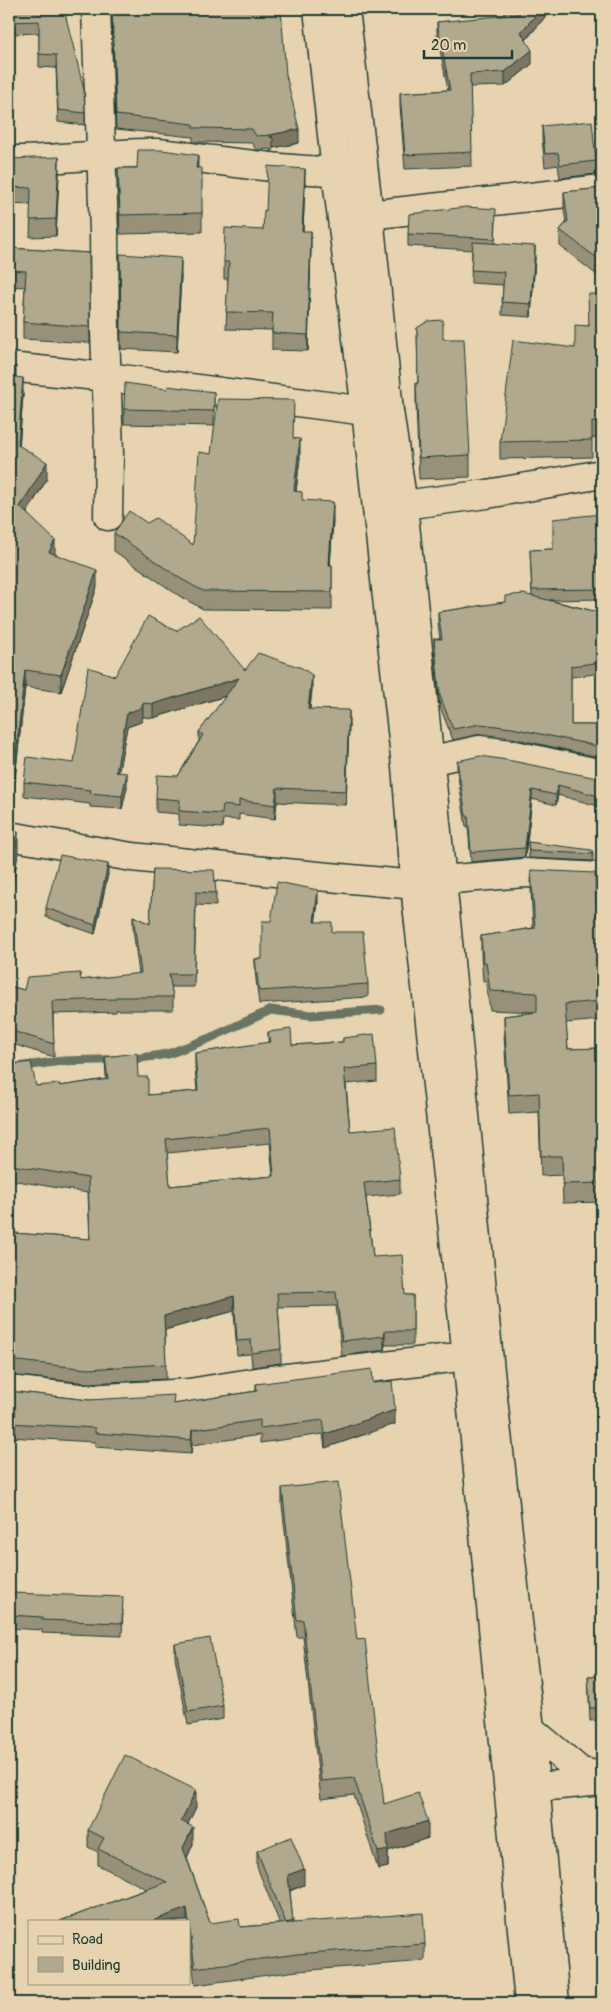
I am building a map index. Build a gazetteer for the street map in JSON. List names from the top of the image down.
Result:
{
  "legend": ["Road", "Building"],
  "scale_bar": "20 m"
}
